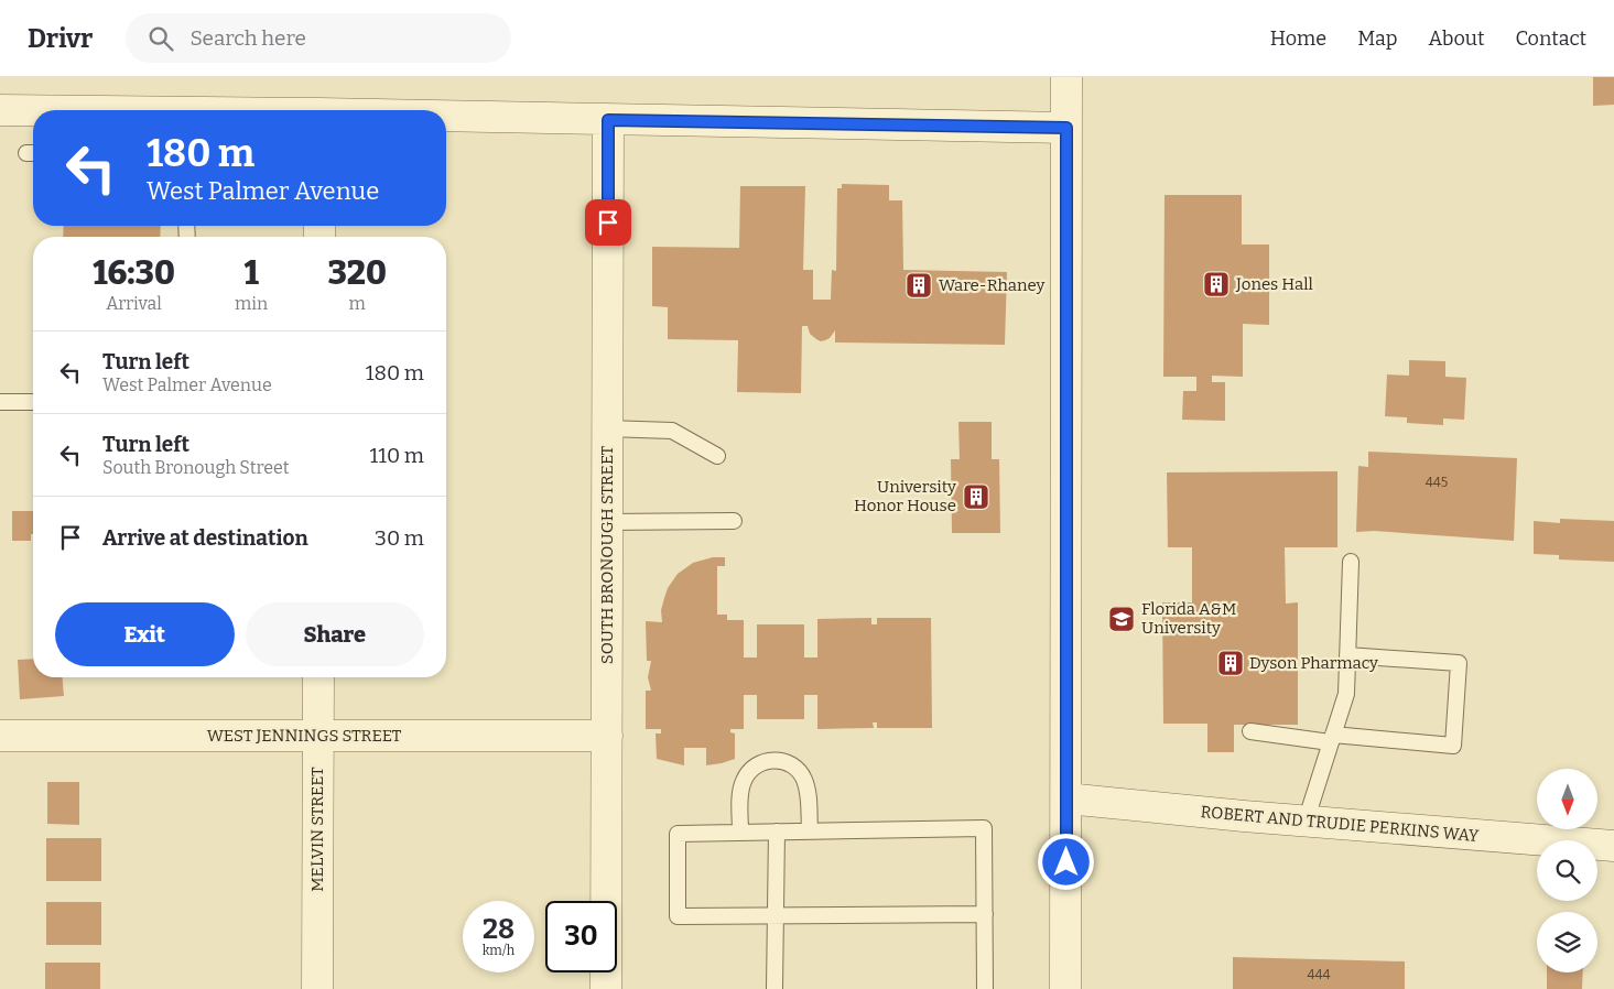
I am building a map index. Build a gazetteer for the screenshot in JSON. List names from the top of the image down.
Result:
{
  "streets": {
    "street": [
      "SOUTH BRONOUGH STREET",
      "WEST JENNINGS STREET",
      "ROBERT AND TRUDIE PERKINS WAY",
      "MELVIN STREET"
    ]
  },
  "crossings": [
    ["SOUTH BRONOUGH STREET", "WEST JENNINGS STREET"],
    ["WEST JENNINGS STREET", "MELVIN STREET"]
  ],
  "places": {
    "building": [
      "Jones Hall",
      "Ware-Rhaney",
      "University Honor House",
      "Dyson Pharmacy"
    ],
    "school or university": ["Florida A&M University"]
  },
  "house_numbers": ["445", "444"],
  "north": "bottom",
  "page": {
    "header": "Drivr",
    "search": "Search here",
    "nav": [
      "Home",
      "Map",
      "About",
      "Contact"
    ],
    "turn": ["180 m", "West Palmer Avenue"],
    "eta": [
      "16:30",
      "Arrival",
      "1",
      "min",
      "320",
      "m"
    ],
    "list": [
      {
        "name": "Turn left",
        "note": "West Palmer Avenue",
        "value": "180 m"
      },
      {
        "name": "Turn left",
        "note": "South Bronough Street",
        "value": "110 m"
      },
      {
        "name": "Arrive at destination",
        "value": "30 m"
      }
    ],
    "buttons": ["Exit", "Share"],
    "speed": "28 km/h",
    "limit": "30"
  }
}
